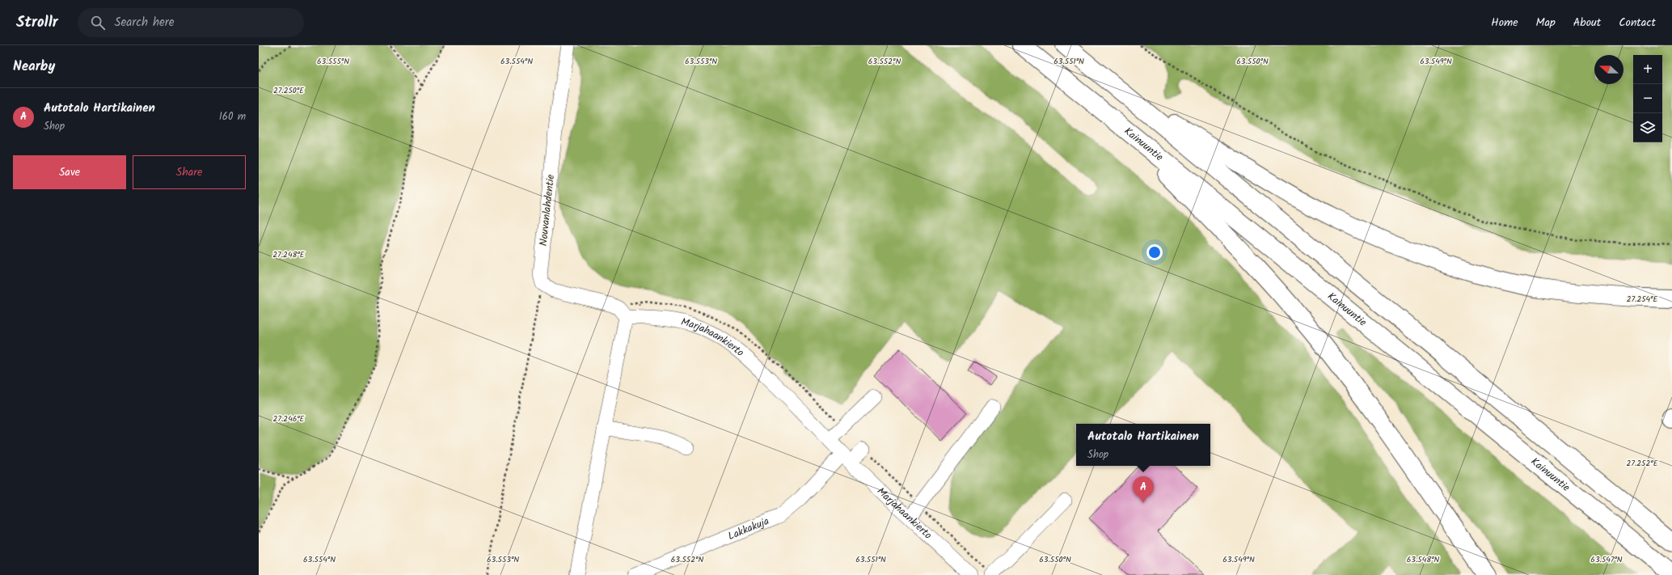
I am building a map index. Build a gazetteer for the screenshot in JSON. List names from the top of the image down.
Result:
{
  "streets": {
    "highway": ["Kainuuntie"],
    "street": ["Nouvanlahdentie", "Marjahaankierto", "Lakkakuja"]
  },
  "crossings": [
    ["Marjahaankierto", "Lakkakuja"]
  ],
  "north": "left",
  "page": {
    "header": "Strollr",
    "search": "Search here",
    "nav": [
      "Home",
      "Map",
      "About",
      "Contact"
    ],
    "heading": "Nearby",
    "map_buttons": ["+", "−"],
    "list": [
      {
        "mark": "A",
        "name": "Autotalo Hartikainen",
        "note": "Shop",
        "value": "160 m"
      }
    ],
    "buttons": ["Save", "Share"],
    "popup": ["Autotalo Hartikainen", "Shop"],
    "pins": "A"
  },
  "coordinates": [
    "63.555°N",
    "63.554°N",
    "63.553°N",
    "63.552°N",
    "63.551°N",
    "63.550°N",
    "63.549°N",
    "27.250°E",
    "27.248°E",
    "27.254°E",
    "27.246°E",
    "27.252°E",
    "63.548°N",
    "63.547°N"
  ]
}
